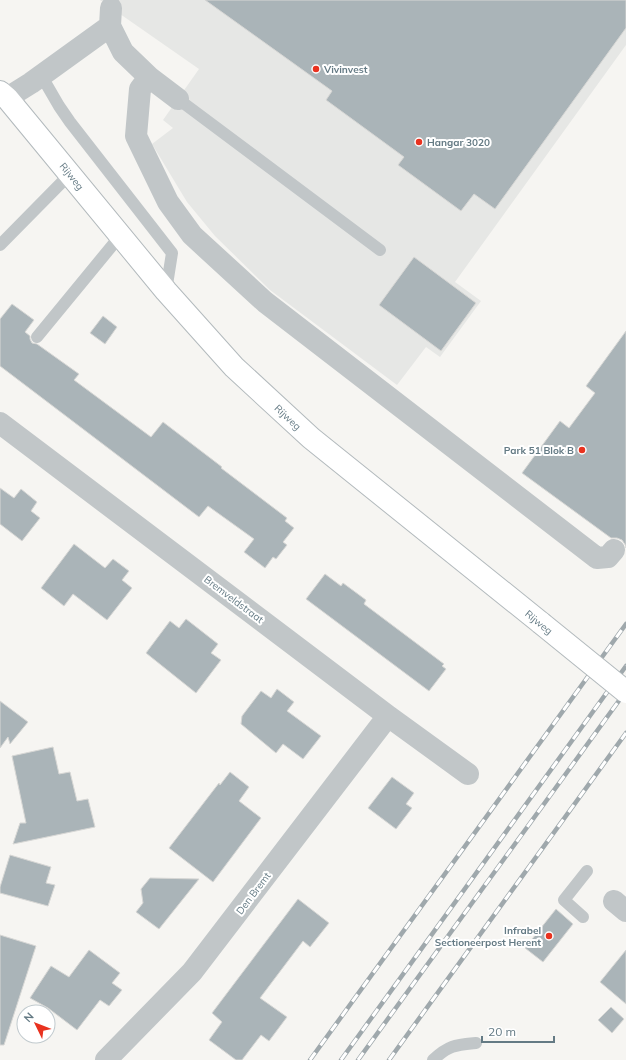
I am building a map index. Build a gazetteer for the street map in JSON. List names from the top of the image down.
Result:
{
  "streets": {
    "street": ["Rijweg", "Bremveldstraat", "Den Bremt"]
  },
  "crossings": [
    ["Bremveldstraat", "Den Bremt"]
  ],
  "places": [
    "Vivinvest",
    "Hangar 3020",
    "Park 51 Blok B",
    "Infrabel Sectioneerpost Herent"
  ],
  "scale_bar": "20 m",
  "north": "top left"
}
